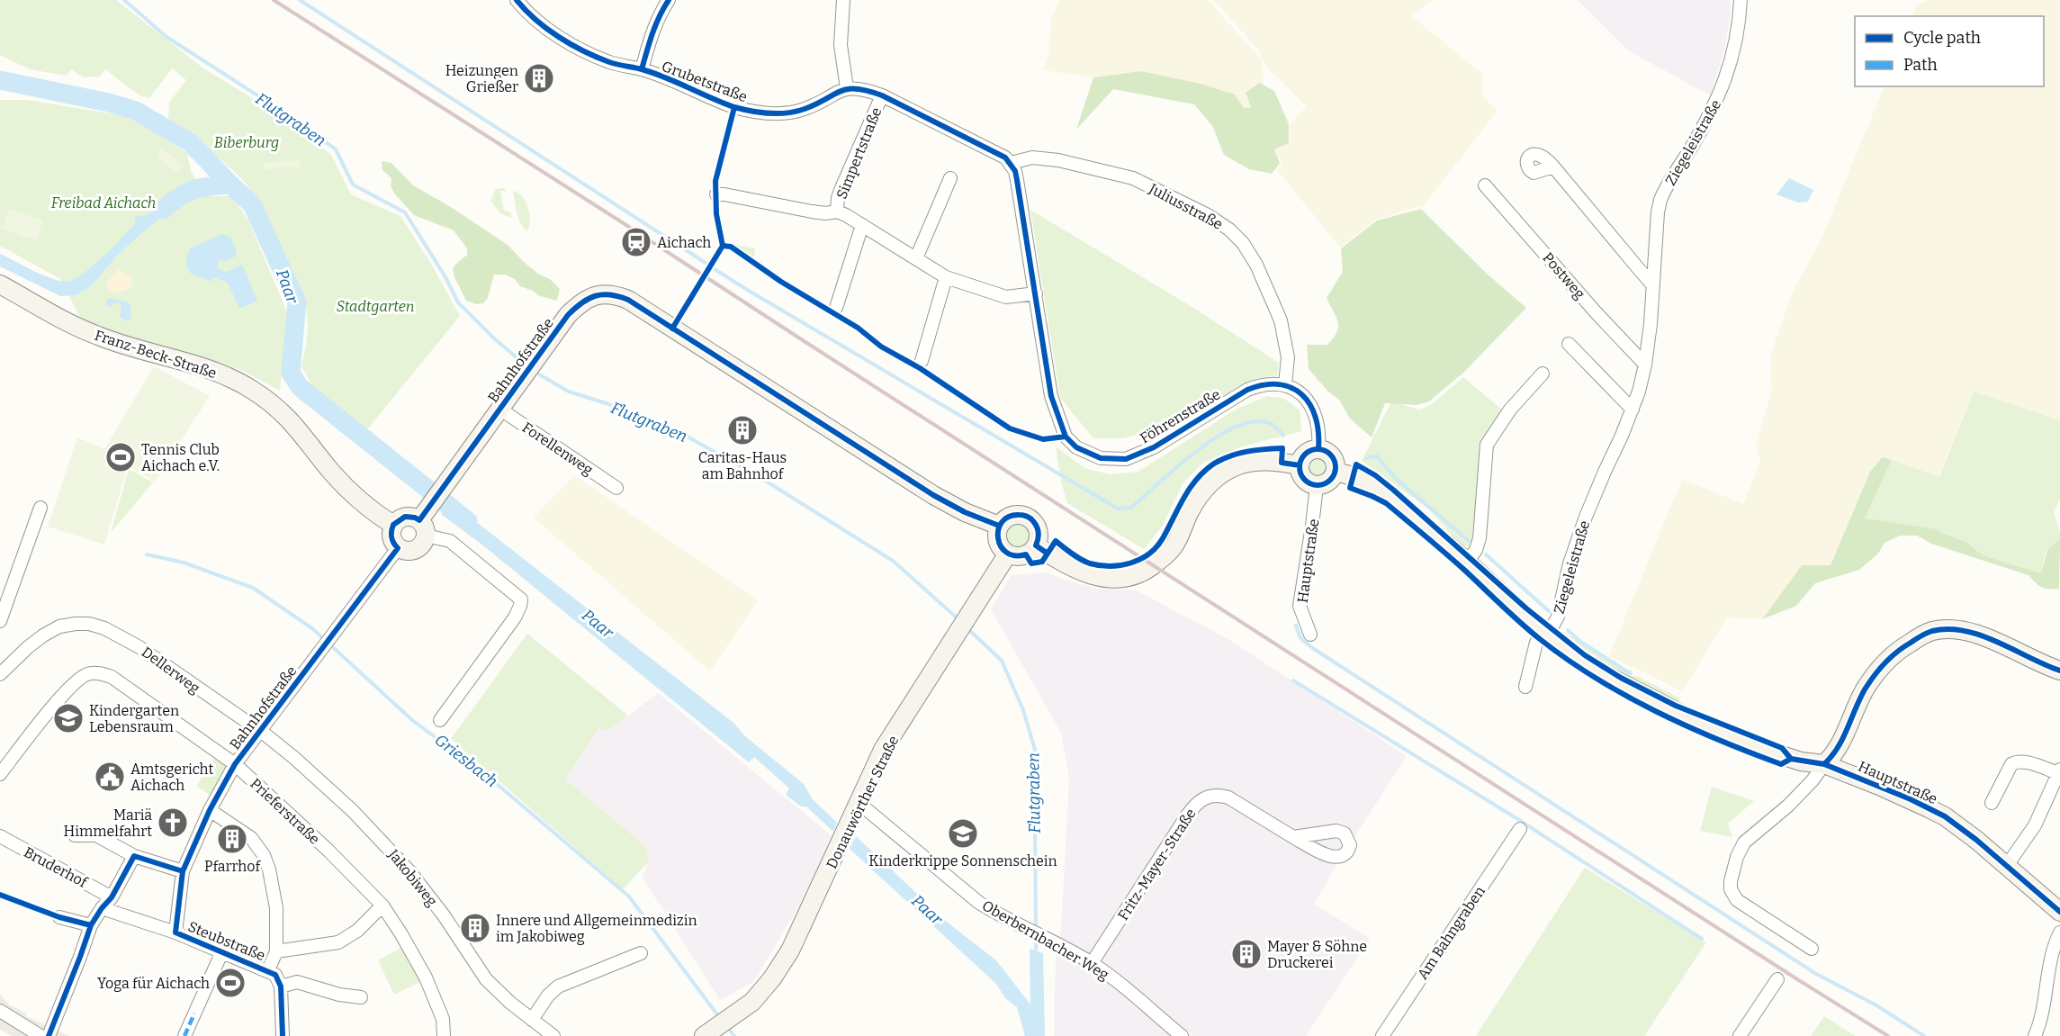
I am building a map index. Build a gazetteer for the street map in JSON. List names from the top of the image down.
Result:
{
  "streets": {
    "main road": [
      "Franz-Beck-Straße",
      "Bahnhofstraße",
      "Hauptstraße",
      "Donauwörther Straße"
    ],
    "street": [
      "Grubetstraße",
      "Ziegeleistraße",
      "Simpertstraße",
      "Juliusstraße",
      "Postweg",
      "Föhrenstraße",
      "Forellenweg",
      "Dellerweg",
      "Prieferstraße",
      "Fritz-Mayer-Straße",
      "Bruderhof",
      "Jakobiweg",
      "Am Bahngraben",
      "Oberbernbacher Weg",
      "Steubstraße"
    ]
  },
  "crossings": [
    ["Ziegeleistraße", "Postweg"],
    ["Ziegeleistraße", "Hauptstraße"],
    ["Simpertstraße", "Föhrenstraße"],
    ["Juliusstraße", "Föhrenstraße"],
    ["Franz-Beck-Straße", "Bahnhofstraße"],
    ["Bahnhofstraße", "Forellenweg"],
    ["Bahnhofstraße", "Dellerweg"],
    ["Bahnhofstraße", "Donauwörther Straße"],
    ["Bahnhofstraße", "Prieferstraße"],
    ["Bahnhofstraße", "Jakobiweg"],
    ["Bahnhofstraße", "Steubstraße"],
    ["Dellerweg", "Jakobiweg"],
    ["Donauwörther Straße", "Oberbernbacher Weg"],
    ["Fritz-Mayer-Straße", "Oberbernbacher Weg"]
  ],
  "water": ["Flutgraben", "Paar", "Griesbach"],
  "parks": ["Biberburg", "Freibad Aichach", "Stadtgarten"],
  "places": {
    "building": [
      "Heizungen Grießer",
      "Caritas-Haus am Bahnhof",
      "Pfarrhof",
      "Innere und Allgemeinmedizin im Jakobiweg",
      "Mayer & Söhne Druckerei"
    ],
    "station": ["Aichach"],
    "sports": ["Tennis Club Aichach e.V.", "Yoga für Aichach"],
    "school or university": ["Kindergarten Lebensraum", "Kinderkrippe Sonnenschein"],
    "public building": ["Amtsgericht Aichach"],
    "church": ["Mariä Himmelfahrt"]
  },
  "legend": ["Cycle path", "Path"]
}
